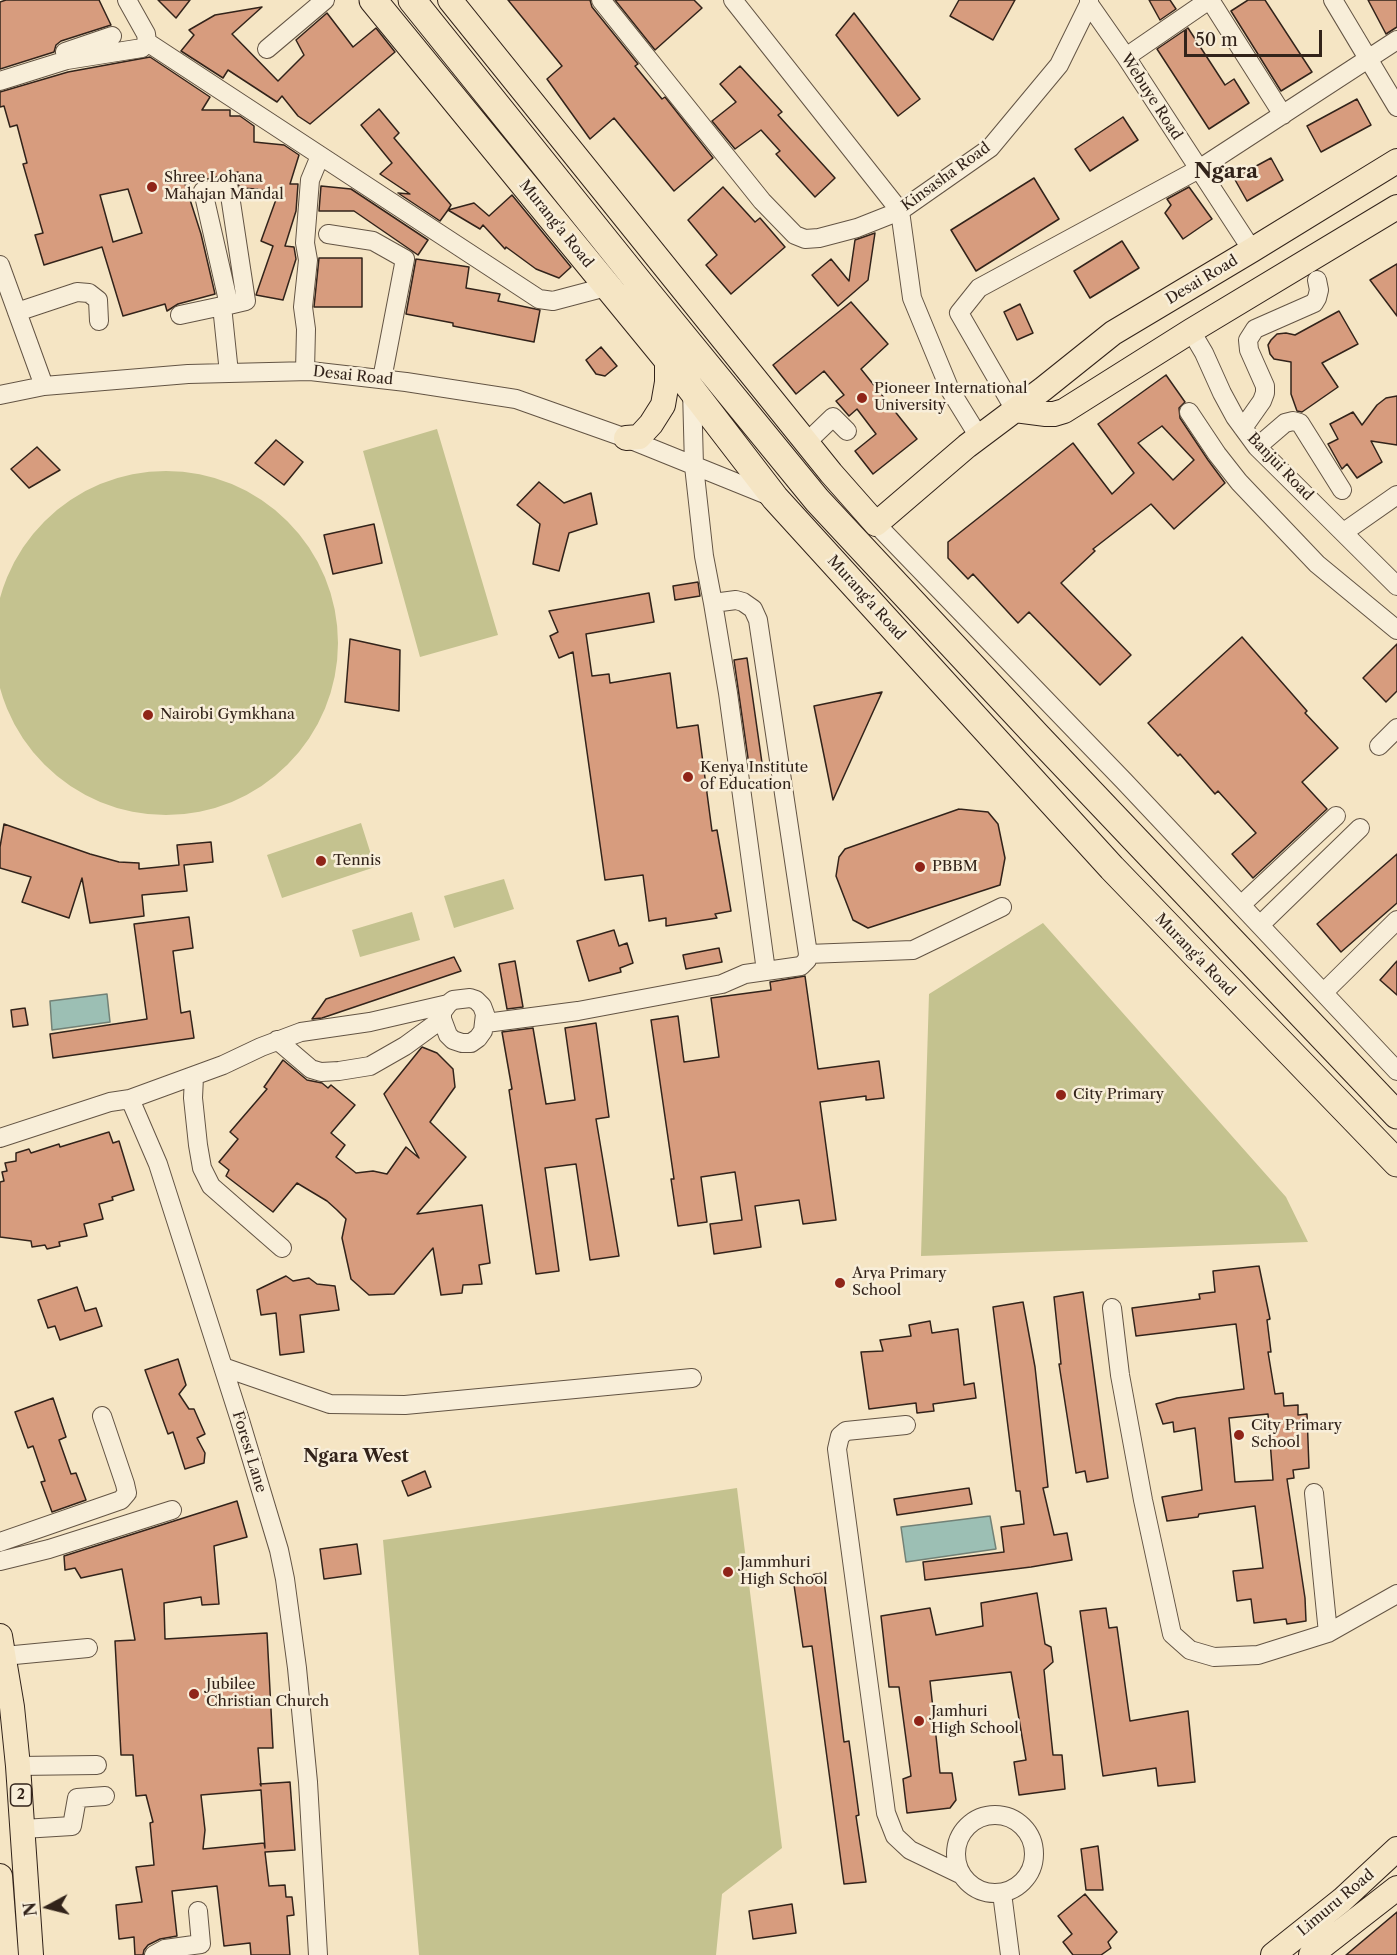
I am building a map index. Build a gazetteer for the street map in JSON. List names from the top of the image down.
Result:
{
  "streets": {
    "highway": ["Murang'a Road"],
    "main road": ["Desai Road", "2", "Limuru Road"],
    "street": [
      "Webuye Road",
      "Kinsasha Road",
      "Banjui Road",
      "Forest Lane"
    ]
  },
  "crossings": [
    ["Webuye Road", "Kinsasha Road"],
    ["Webuye Road", "Desai Road"],
    ["Murang'a Road", "Desai Road"]
  ],
  "districts": ["Ngara", "Ngara West"],
  "places": [
    "Shree Lohana Mahajan Mandal",
    "Pioneer International University",
    "Nairobi Gymkhana",
    "Kenya Institute of Education",
    "Tennis",
    "PBBM",
    "City Primary",
    "Arya Primary School",
    "City Primary School",
    "Jammhuri High School",
    "Jubilee Christian Church",
    "Jamhuri High School"
  ],
  "scale_bar": "50 m",
  "north": "left"
}
